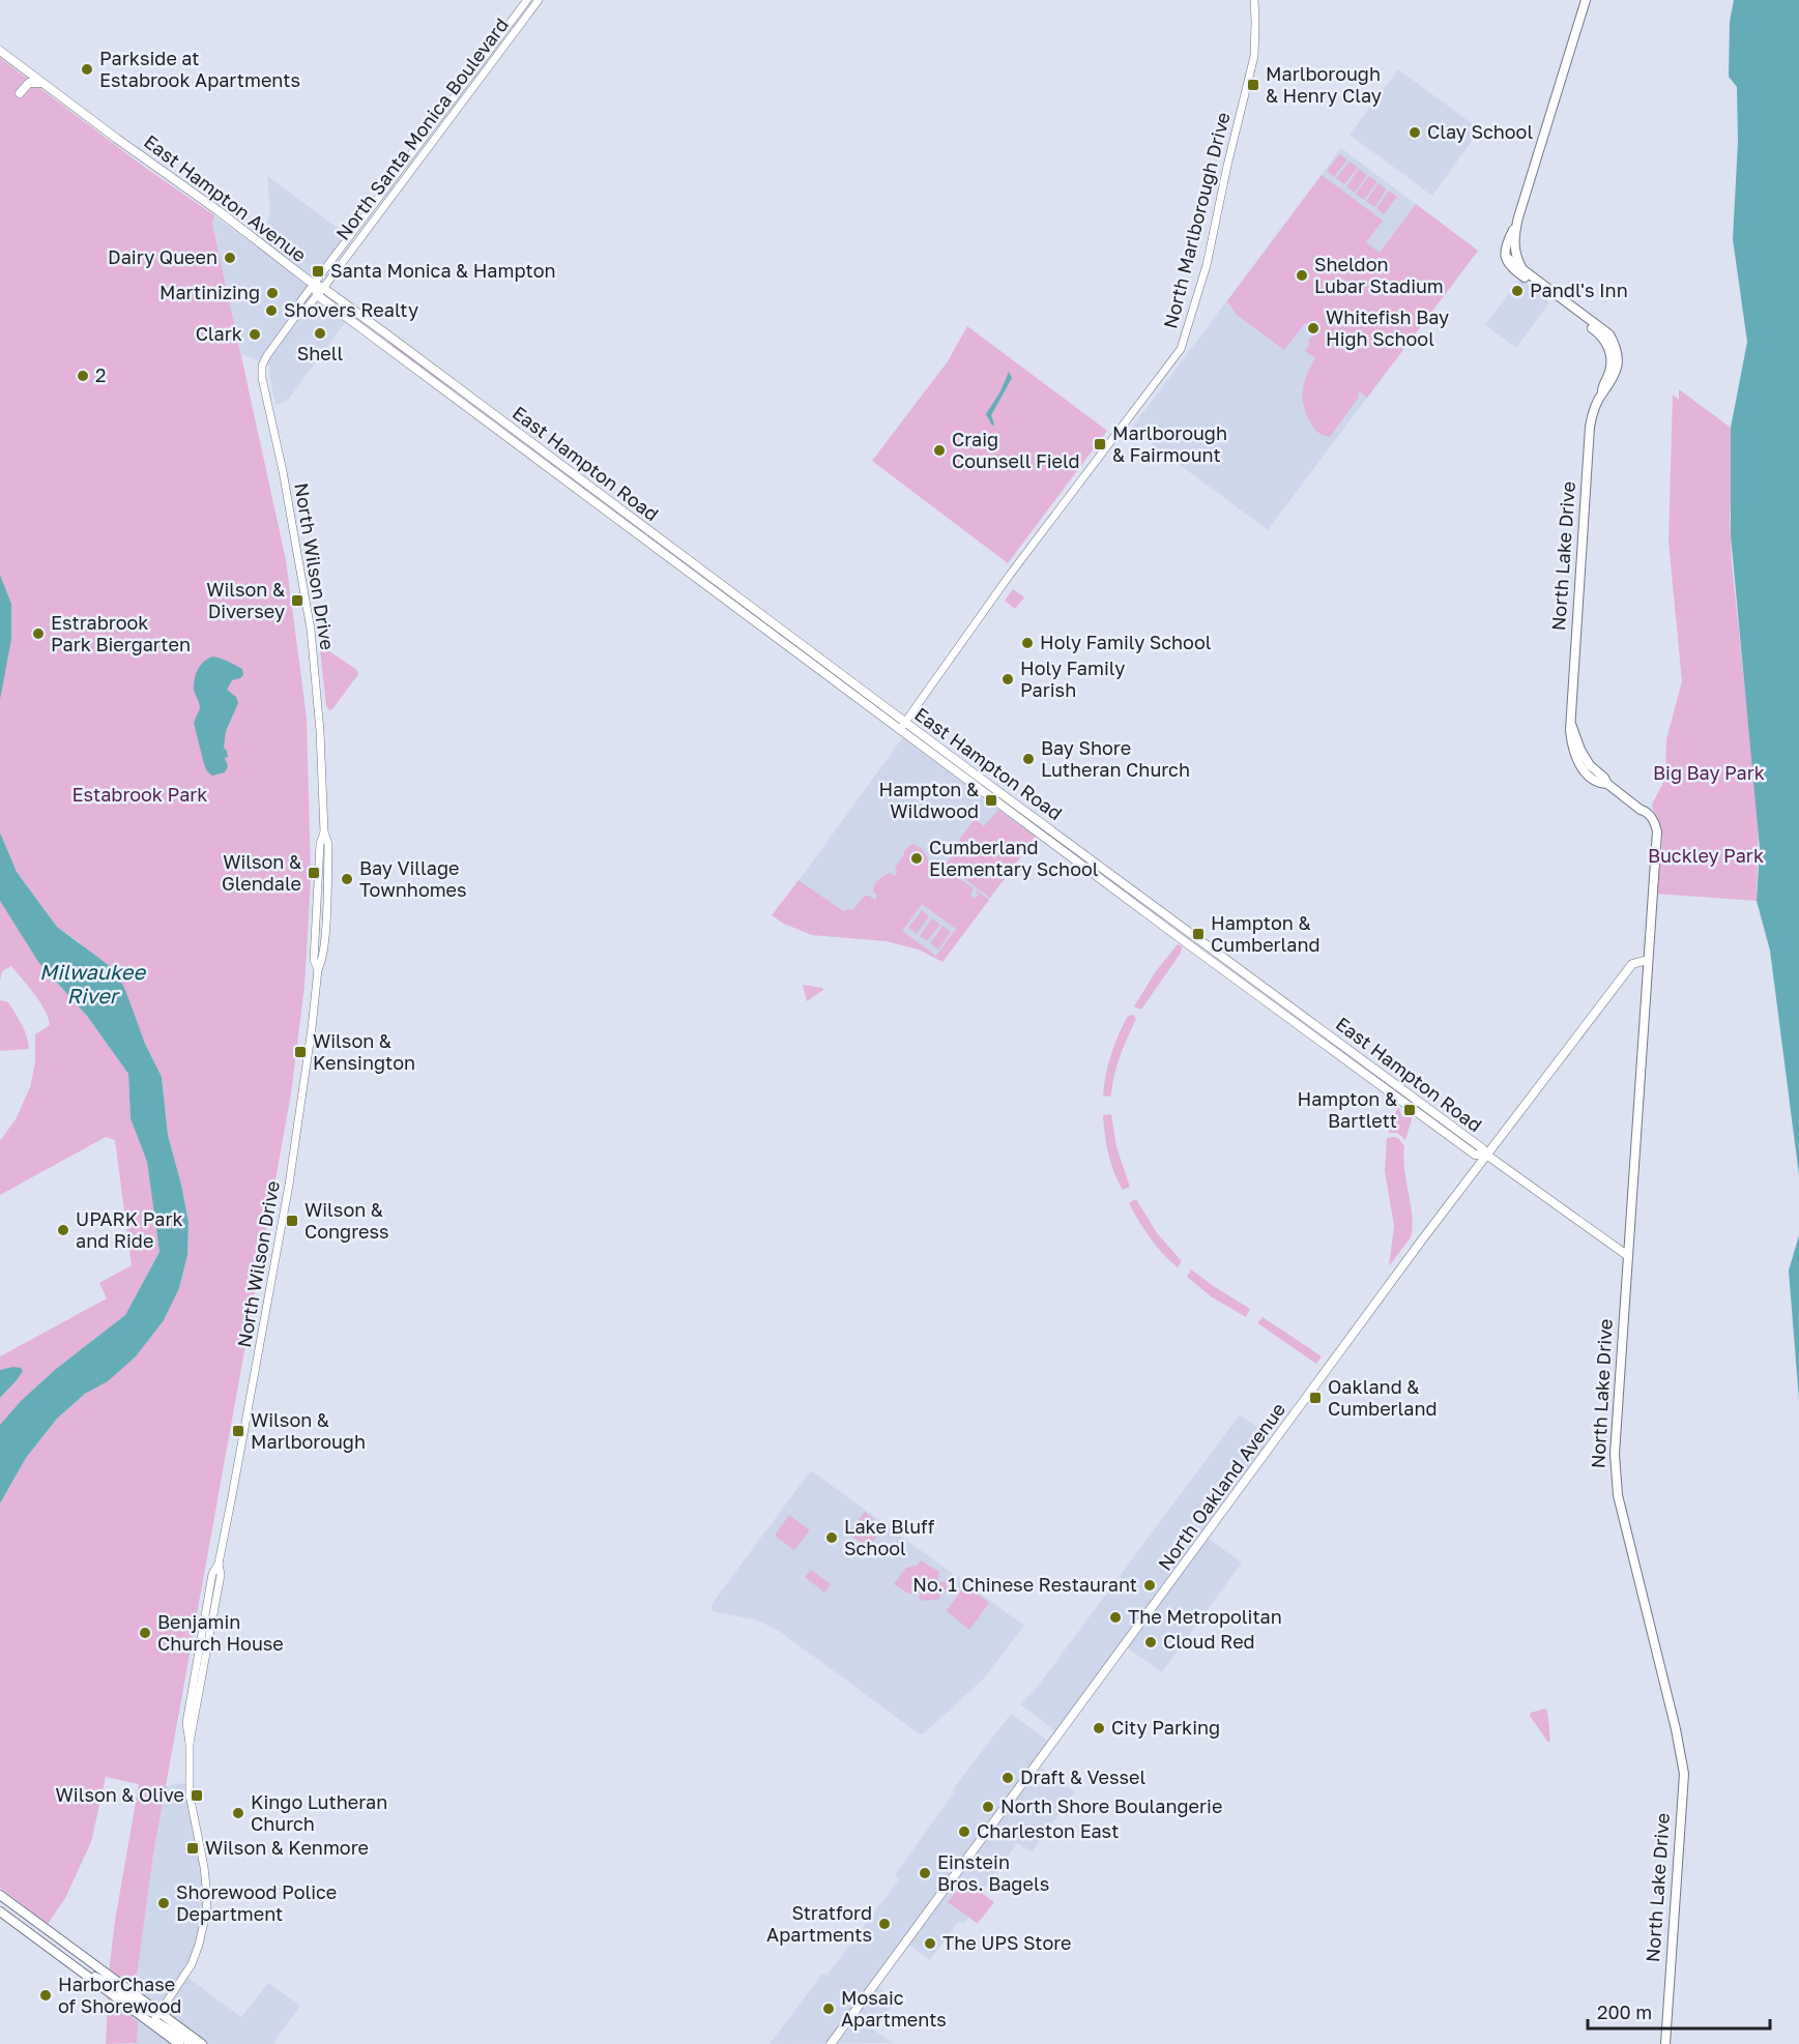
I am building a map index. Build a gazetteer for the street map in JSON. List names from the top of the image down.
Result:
{
  "streets": {
    "main road": [
      "East Hampton Avenue",
      "East Hampton Road",
      "North Lake Drive",
      "North Oakland Avenue"
    ],
    "street": ["North Santa Monica Boulevard", "North Marlborough Drive", "North Wilson Drive"]
  },
  "crossings": [
    ["North Santa Monica Boulevard", "East Hampton Avenue"],
    ["North Santa Monica Boulevard", "East Hampton Road"],
    ["North Santa Monica Boulevard", "North Wilson Drive"],
    ["East Hampton Avenue", "East Hampton Road"],
    ["North Marlborough Drive", "East Hampton Road"],
    ["East Hampton Road", "North Oakland Avenue"],
    ["North Lake Drive", "North Oakland Avenue"]
  ],
  "water": ["Milwaukee River"],
  "parks": ["Big Bay Park", "Estabrook Park", "Buckley Park"],
  "places": {
    "other": [
      "Parkside at Estabrook Apartments",
      "Clay School",
      "Dairy Queen",
      "Sheldon Lubar Stadium",
      "Pandl's Inn",
      "Martinizing",
      "Shovers Realty",
      "Whitefish Bay High School",
      "Shell",
      "Clark",
      "2",
      "Craig Counsell Field",
      "Estrabrook Park Biergarten",
      "Holy Family School",
      "Holy Family Parish",
      "Bay Shore Lutheran Church",
      "Cumberland Elementary School",
      "Bay Village Townhomes",
      "UPARK Park and Ride",
      "Lake Bluff School",
      "No. 1 Chinese Restaurant",
      "The Metropolitan",
      "Benjamin Church House",
      "Cloud Red",
      "City Parking",
      "Draft & Vessel",
      "North Shore Boulangerie",
      "Kingo Lutheran Church",
      "Charleston East",
      "Einstein Bros. Bagels",
      "Shorewood Police Department",
      "Stratford Apartments",
      "The UPS Store",
      "HarborChase of Shorewood",
      "Mosaic Apartments"
    ],
    "transit": [
      "Marlborough & Henry Clay",
      "Santa Monica & Hampton",
      "Marlborough & Fairmount",
      "Wilson & Diversey",
      "Hampton & Wildwood",
      "Wilson & Glendale",
      "Hampton & Cumberland",
      "Wilson & Kensington",
      "Hampton & Bartlett",
      "Wilson & Congress",
      "Oakland & Cumberland",
      "Wilson & Marlborough",
      "Wilson & Olive",
      "Wilson & Kenmore"
    ]
  },
  "scale_bar": "200 m"
}
